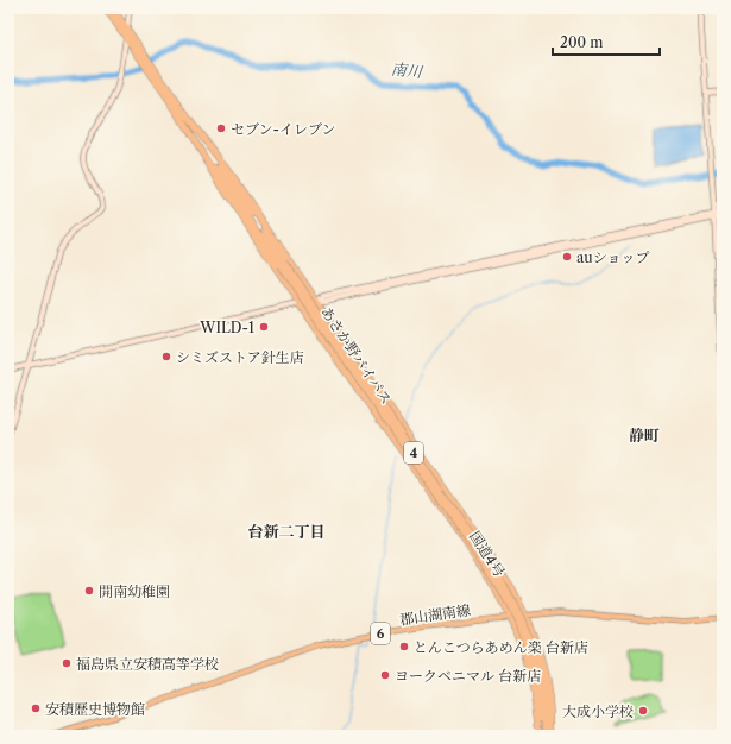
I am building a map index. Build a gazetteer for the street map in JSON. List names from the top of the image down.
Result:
{
  "streets": {
    "highway": ["あさか野バイパス", "4", "国道4号"],
    "main road": ["郡山湖南線", "6"]
  },
  "crossings": [
    ["あさか野バイパス", "4"],
    ["あさか野バイパス", "国道4号"],
    ["4", "国道4号"],
    ["4", "郡山湖南線"],
    ["国道4号", "郡山湖南線"]
  ],
  "districts": ["静町", "台新二丁目"],
  "water": ["南川"],
  "places": [
    "セブン-イレブン",
    "auショップ",
    "WILD-1",
    "シミズストア針生店",
    "開南幼稚園",
    "とんこつらあめん楽 台新店",
    "福島県立安積高等学校",
    "ヨークベニマル 台新店",
    "安積歴史博物館",
    "大成小学校"
  ],
  "scale_bar": "200 m"
}
